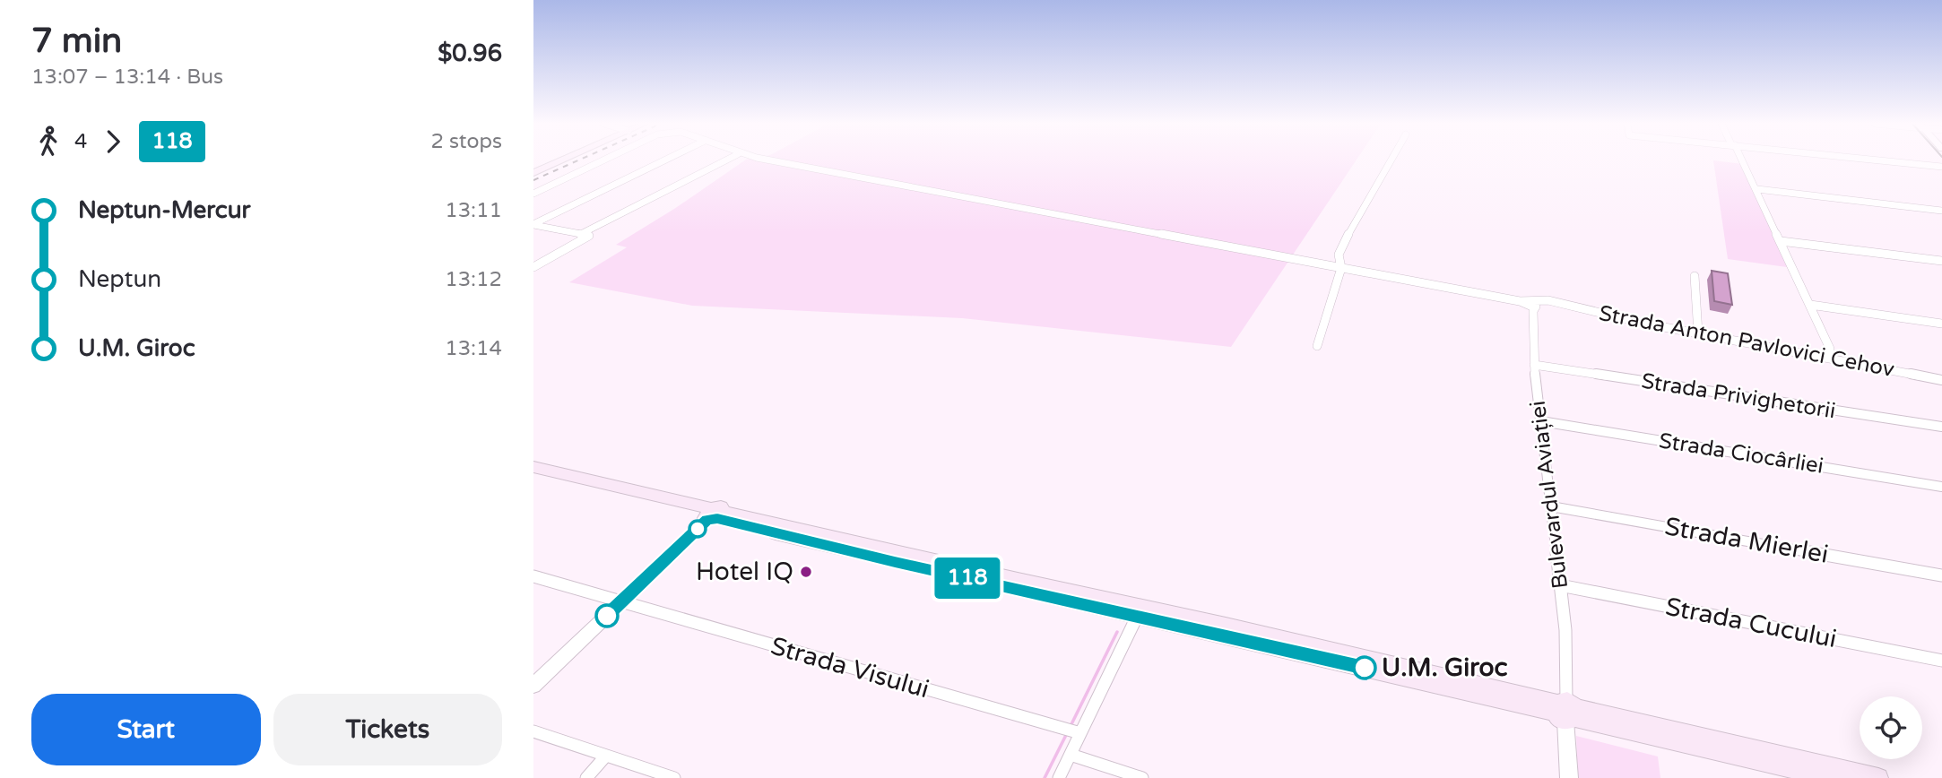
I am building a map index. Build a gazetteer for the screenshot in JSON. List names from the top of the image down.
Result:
{
  "streets": {
    "street": [
      "Strada Anton Pavlovici Cehov",
      "Strada Privighetorii",
      "Strada Ciocârliei",
      "Bulevardul Aviației",
      "Strada Mierlei",
      "Strada Cucului",
      "Strada Visului"
    ]
  },
  "crossings": [
    ["Strada Privighetorii", "Bulevardul Aviației"],
    ["Strada Ciocârliei", "Bulevardul Aviației"],
    ["Bulevardul Aviației", "Strada Mierlei"],
    ["Bulevardul Aviației", "Strada Cucului"]
  ],
  "places": ["Hotel IQ", "U.M. Giroc"],
  "lines": ["bus line 118"],
  "page": {
    "heading": ["7 min", "13:07 – 13:14 · Bus", "$0.96"],
    "on_map": "118",
    "legs": ["4", "118", "2 stops"],
    "list": [
      {
        "name": "Neptun-Mercur",
        "value": "13:11"
      },
      {
        "name": "Neptun",
        "value": "13:12"
      },
      {
        "name": "U.M. Giroc",
        "value": "13:14"
      }
    ],
    "buttons": ["Start", "Tickets"]
  }
}
